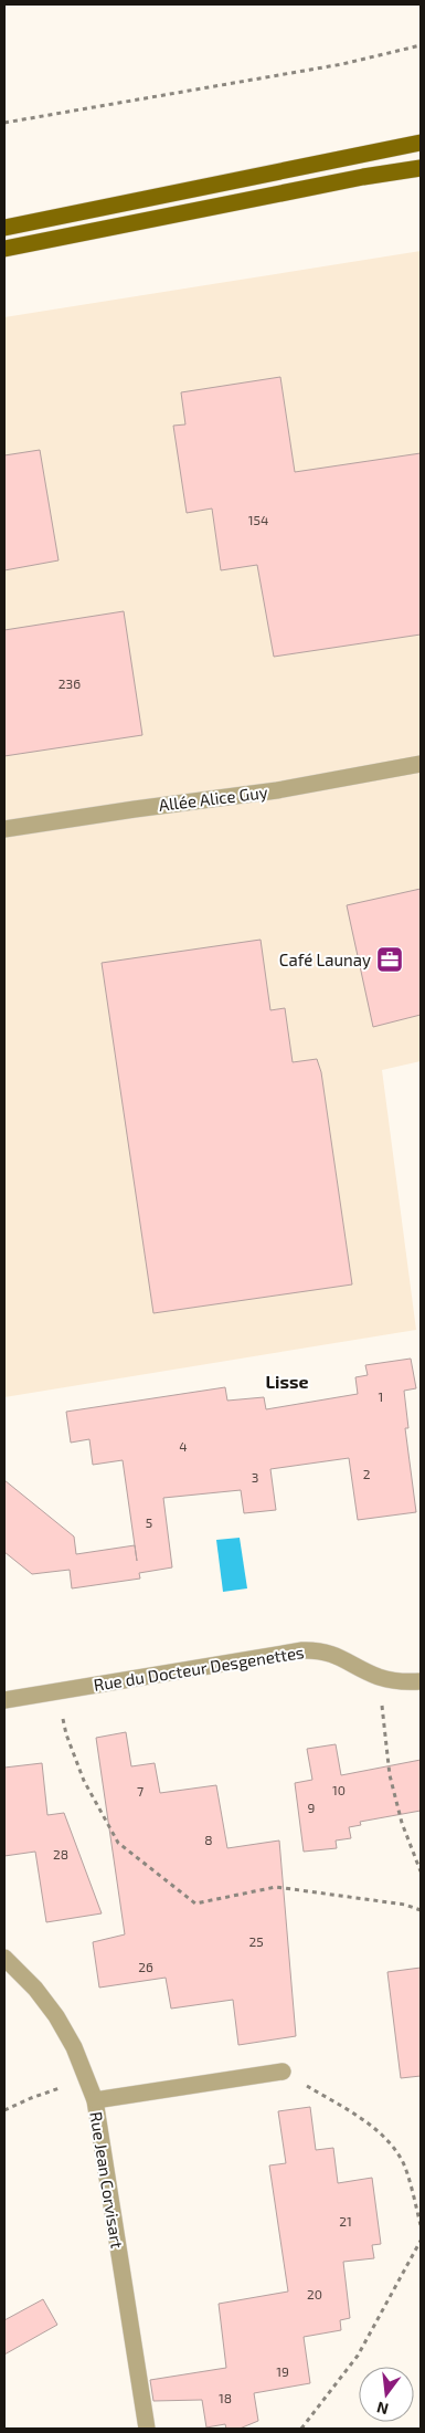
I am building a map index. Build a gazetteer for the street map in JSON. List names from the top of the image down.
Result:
{
  "streets": {
    "street": ["Allée Alice Guy", "Rue du Docteur Desgenettes", "Rue Jean Corvisart"]
  },
  "districts": ["Lisse"],
  "places": {
    "office": ["Café Launay"]
  },
  "house_numbers": [
    "154",
    "236",
    "1",
    "4",
    "2",
    "3",
    "5",
    "10",
    "7",
    "9",
    "8",
    "28",
    "25",
    "26",
    "21",
    "20",
    "19",
    "18"
  ],
  "north": "bottom"
}
